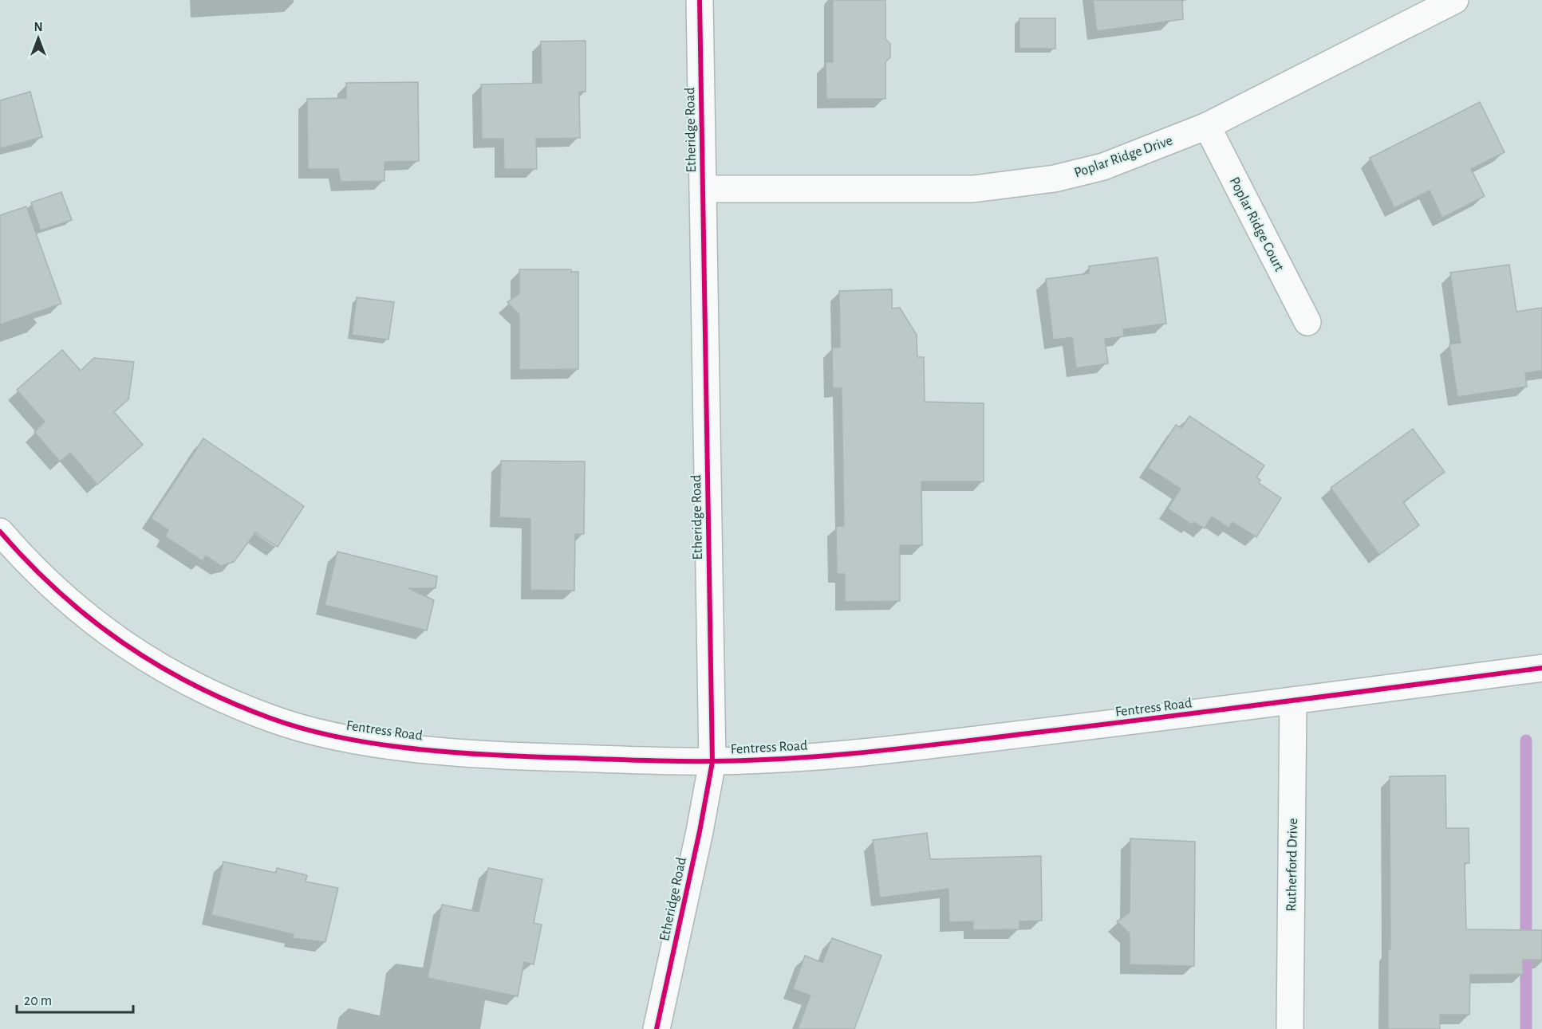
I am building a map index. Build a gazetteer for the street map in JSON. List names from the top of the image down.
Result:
{
  "streets": {
    "street": [
      "Etheridge Road",
      "Poplar Ridge Drive",
      "Poplar Ridge Court",
      "Fentress Road",
      "Rutherford Drive"
    ]
  },
  "crossings": [
    ["Etheridge Road", "Poplar Ridge Drive"],
    ["Etheridge Road", "Fentress Road"],
    ["Poplar Ridge Drive", "Poplar Ridge Court"],
    ["Fentress Road", "Rutherford Drive"]
  ],
  "scale_bar": "20 m",
  "north": "top"
}
